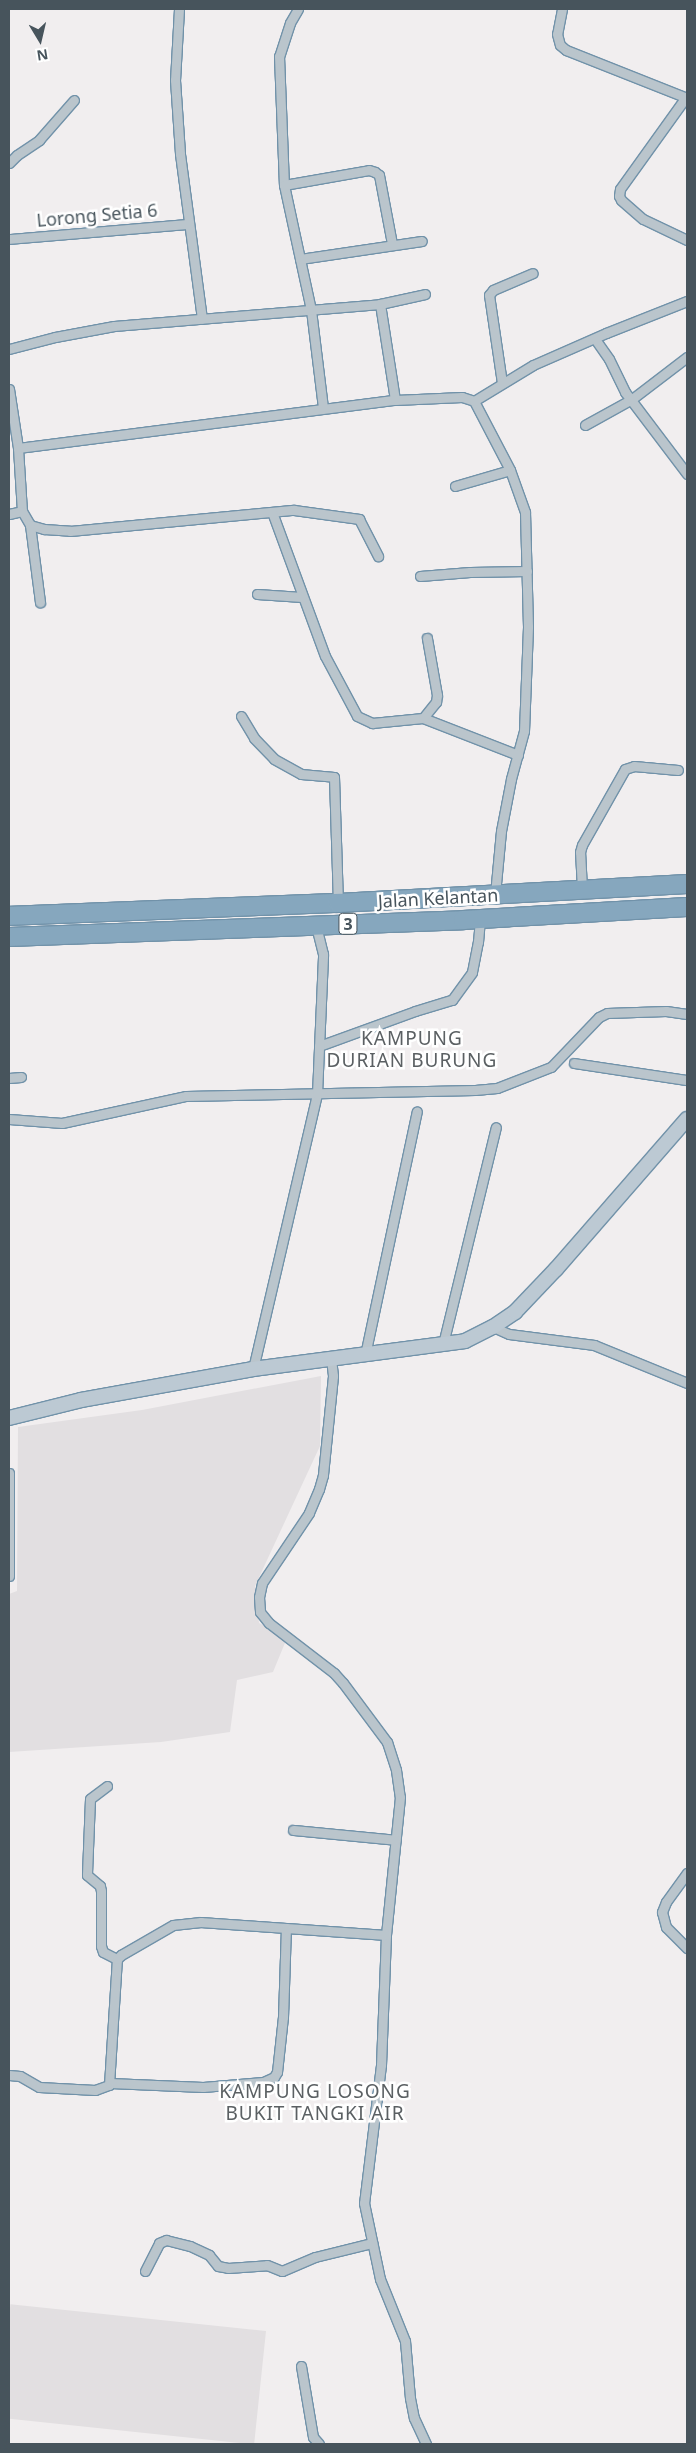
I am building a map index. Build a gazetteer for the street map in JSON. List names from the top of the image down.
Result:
{
  "streets": {
    "highway": ["Jalan Kelantan", "3"],
    "street": ["Lorong Setia 6"]
  },
  "districts": ["KAMPUNG DURIAN BURUNG", "KAMPUNG LOSONG BUKIT TANGKI AIR"],
  "north": "bottom"
}
